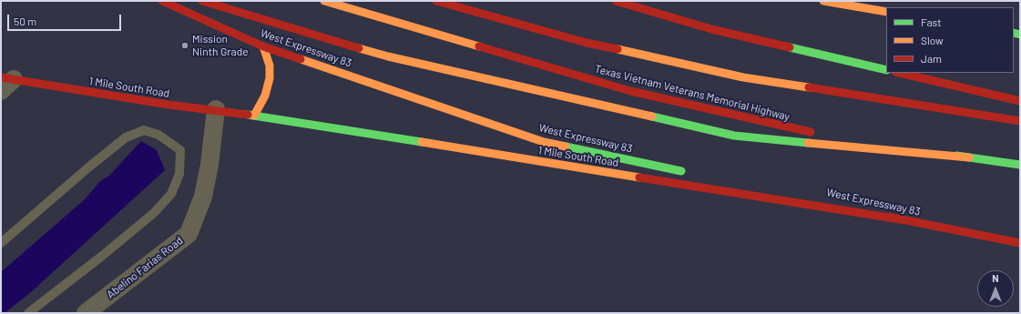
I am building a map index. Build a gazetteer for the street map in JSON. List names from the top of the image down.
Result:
{
  "streets": {
    "main road": ["West Expressway 83", "1 Mile South Road", "Texas Vietnam Veterans Memorial Highway"],
    "street": ["Abelino Farias Road"]
  },
  "crossings": [
    ["West Expressway 83", "1 Mile South Road"],
    ["1 Mile South Road", "Abelino Farias Road"]
  ],
  "places": ["Mission Ninth Grade"],
  "legend": ["Fast", "Slow", "Jam"],
  "scale_bar": "50 m",
  "north": "top"
}
